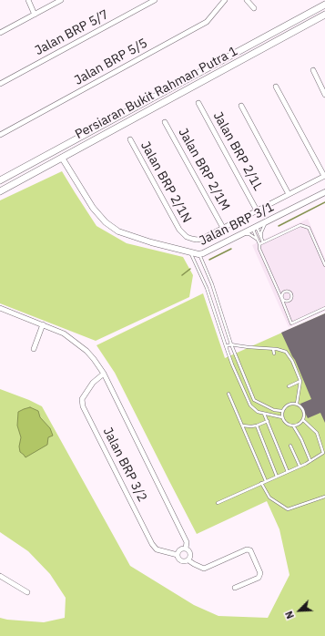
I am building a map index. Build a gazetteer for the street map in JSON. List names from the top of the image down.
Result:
{
  "streets": {
    "main road": ["Persiaran Bukit Rahman Putra 1"],
    "street": [
      "Jalan BRP 5/7",
      "Jalan BRP 5/5",
      "Jalan BRP 2/1L",
      "Jalan BRP 2/1M",
      "Jalan BRP 2/1N",
      "Jalan BRP 3/1",
      "Jalan BRP 3/2"
    ]
  },
  "crossings": [
    ["Persiaran Bukit Rahman Putra 1", "Jalan BRP 3/1"],
    ["Jalan BRP 2/1L", "Jalan BRP 2/1N"],
    ["Jalan BRP 2/1M", "Jalan BRP 2/1N"]
  ],
  "north": "bottom left"
}
